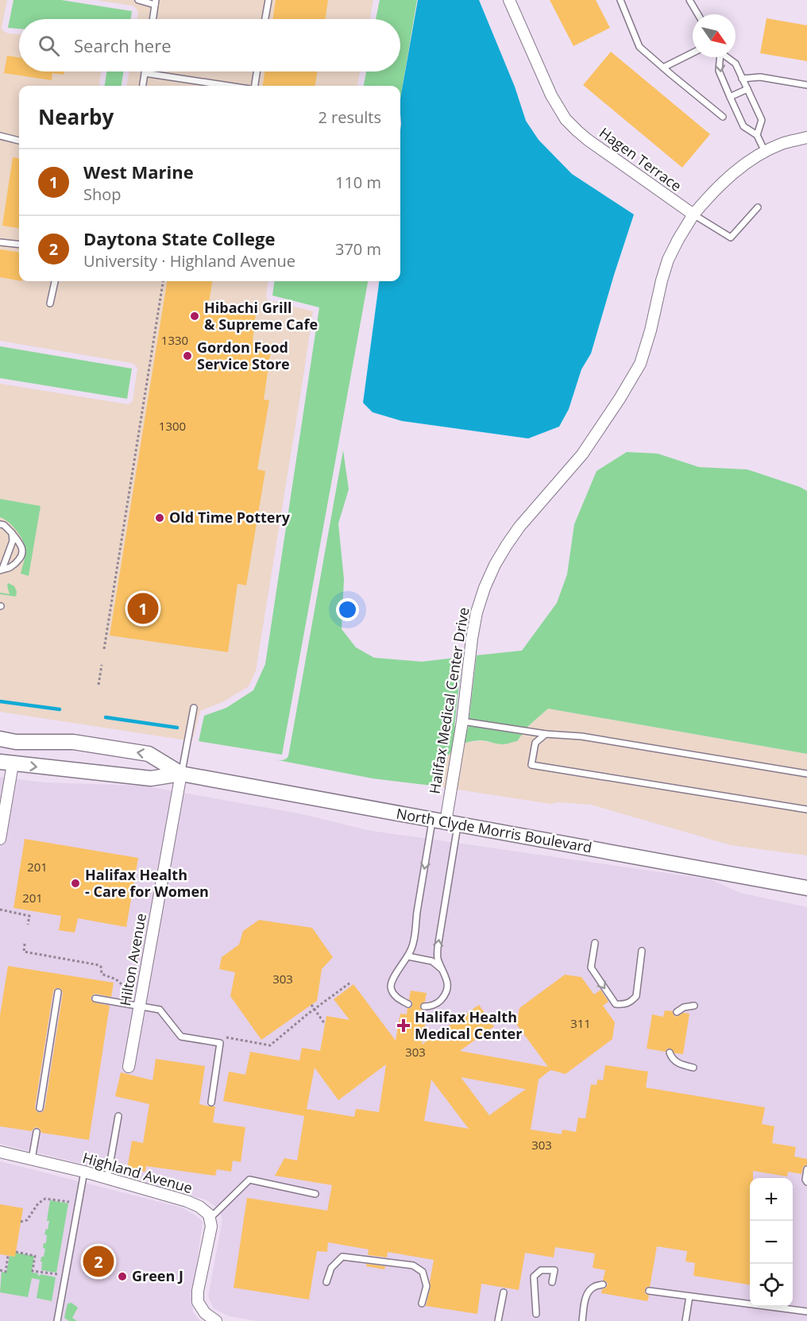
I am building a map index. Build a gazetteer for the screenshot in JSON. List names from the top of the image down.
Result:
{
  "streets": {
    "main road": ["North Clyde Morris Boulevard"],
    "street": [
      "Hagen Terrace",
      "Halifax Medical Center Drive",
      "Hilton Avenue",
      "Highland Avenue"
    ]
  },
  "crossings": [
    ["Hagen Terrace", "Halifax Medical Center Drive"],
    ["Halifax Medical Center Drive", "North Clyde Morris Boulevard"],
    ["North Clyde Morris Boulevard", "Hilton Avenue"]
  ],
  "places": {
    "other": [
      "Hibachi Grill & Supreme Cafe",
      "Gordon Food Service Store",
      "Old Time Pottery",
      "Halifax Health - Care for Women",
      "Green J"
    ],
    "health": ["Halifax Health Medical Center"]
  },
  "house_numbers": [
    "1330",
    "1300",
    "201",
    "201",
    "303",
    "311",
    "303",
    "303"
  ],
  "north": "bottom right",
  "page": {
    "search": "Search here",
    "heading": ["Nearby", "2 results"],
    "list": [
      {
        "mark": "1",
        "name": "West Marine",
        "note": "Shop",
        "value": "110 m"
      },
      {
        "mark": "2",
        "name": "Daytona State College",
        "note": "University · Highland Avenue",
        "value": "370 m"
      }
    ],
    "pins": ["1", "2"],
    "map_buttons": ["+", "−"]
  }
}
